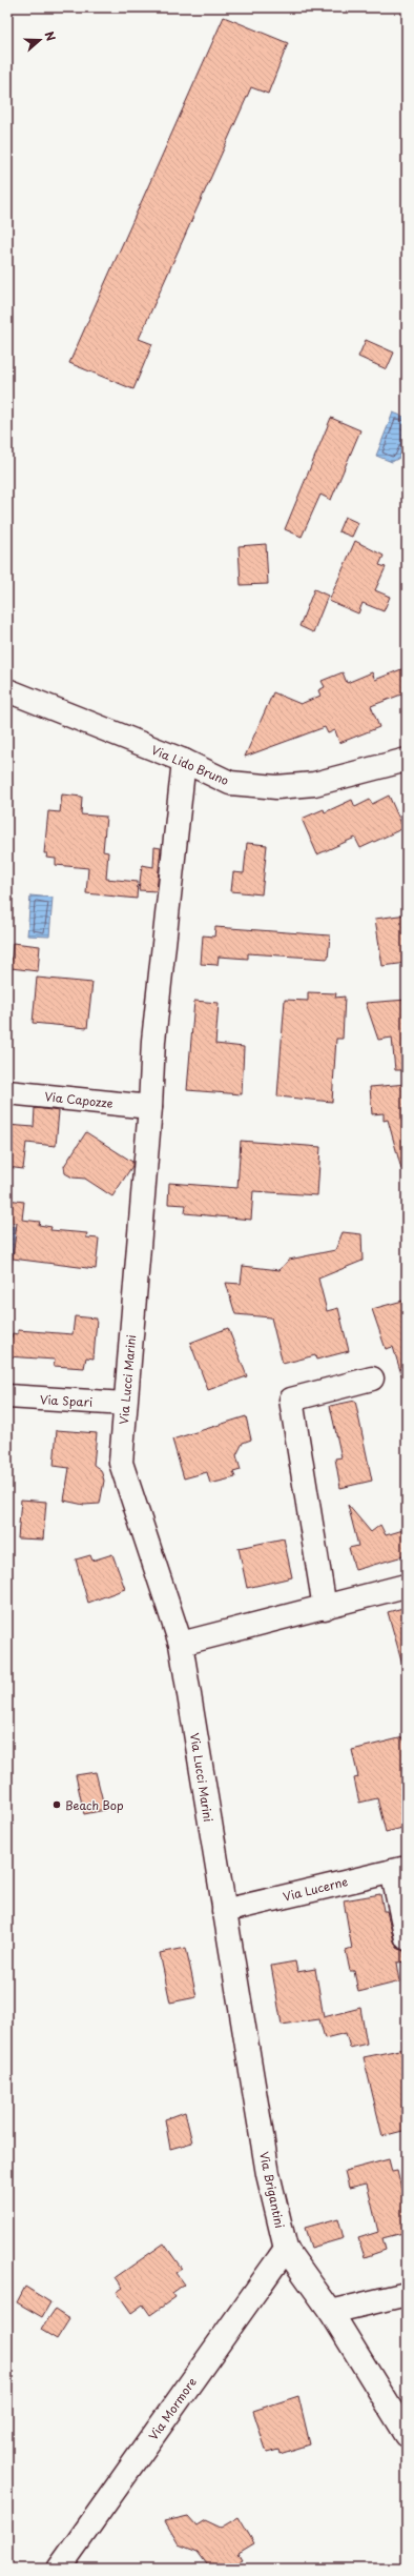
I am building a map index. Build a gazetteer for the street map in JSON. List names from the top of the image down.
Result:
{
  "streets": {
    "street": [
      "Via Lido Bruno",
      "Via Capozze",
      "Via Lucci Marini",
      "Via Spari",
      "Via Lucerne",
      "Via Brigantini",
      "Via Mormore"
    ]
  },
  "crossings": [
    ["Via Lido Bruno", "Via Lucci Marini"],
    ["Via Capozze", "Via Lucci Marini"],
    ["Via Lucci Marini", "Via Spari"],
    ["Via Lucci Marini", "Via Lucerne"],
    ["Via Lucci Marini", "Via Brigantini"],
    ["Via Lucerne", "Via Brigantini"],
    ["Via Brigantini", "Via Mormore"]
  ],
  "places": ["Beach Bop"],
  "north": "right"
}
